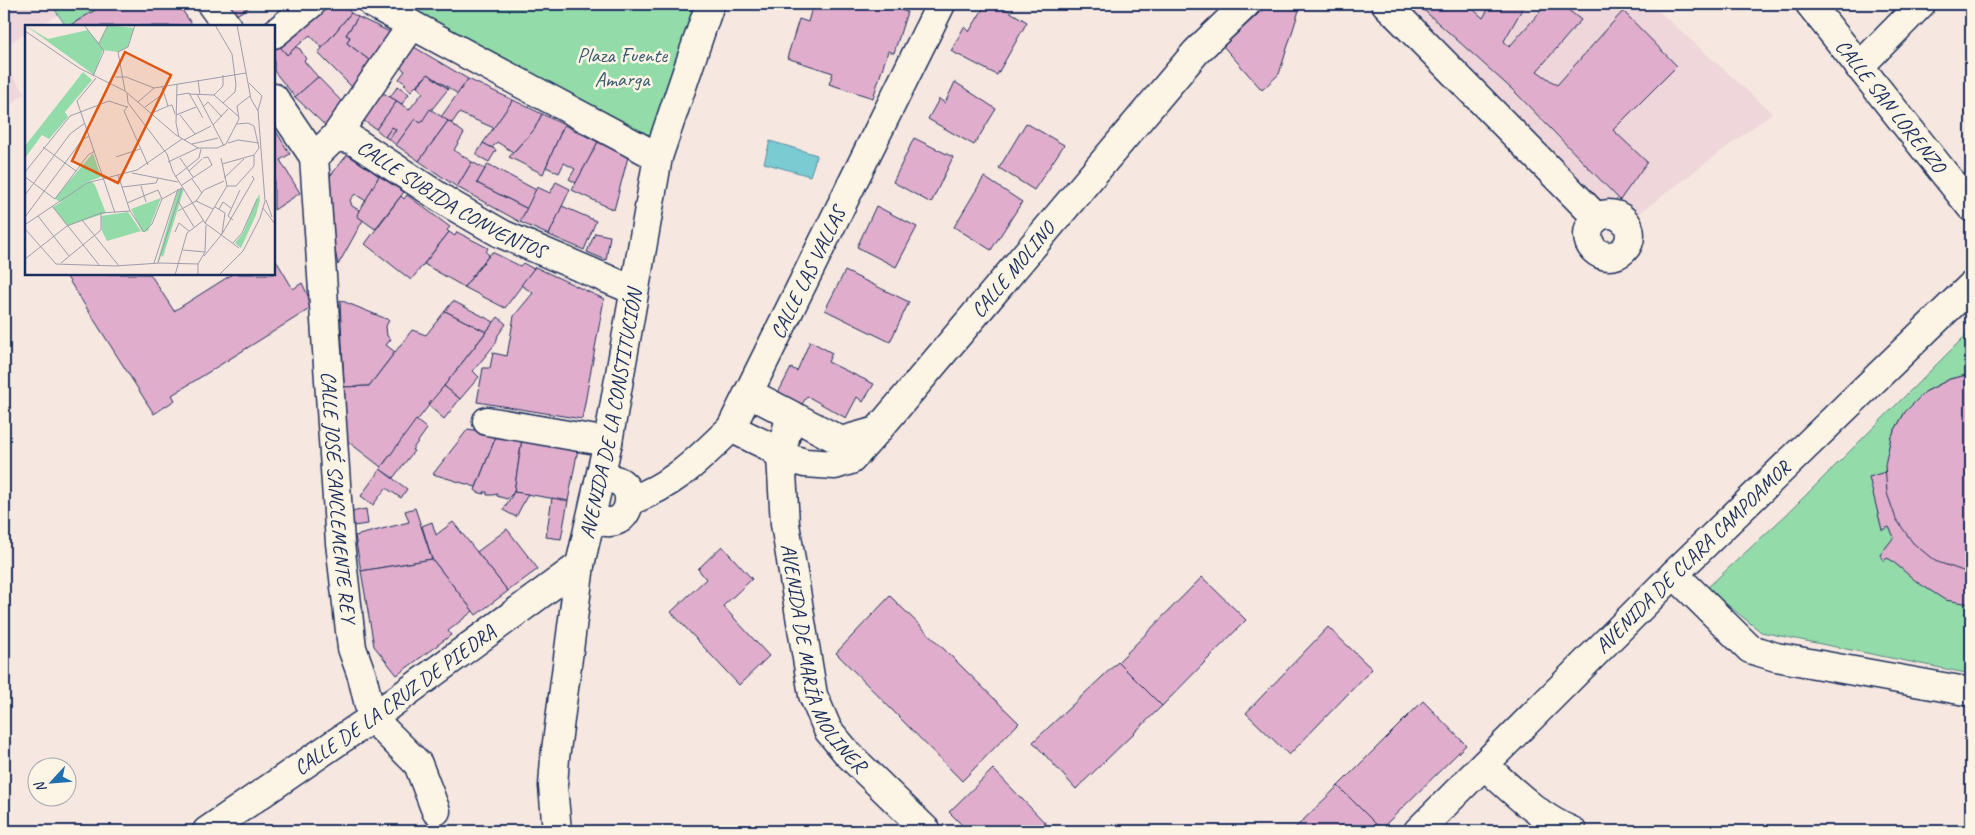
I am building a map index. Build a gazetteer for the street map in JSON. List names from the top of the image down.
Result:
{
  "streets": {
    "street": [
      "CALLE SAN LORENZO",
      "CALLE SUBIDA CONVENTOS",
      "CALLE MOLINO",
      "CALLE LAS VALLAS",
      "AVENIDA DE LA CONSTITUCIÓN",
      "CALLE JOSÉ SANCLEMENTE REY",
      "AVENIDA DE CLARA CAMPOAMOR",
      "AVENIDA DE MARÍA MOLINER",
      "CALLE DE LA CRUZ DE PIEDRA"
    ]
  },
  "crossings": [
    ["CALLE SUBIDA CONVENTOS", "AVENIDA DE LA CONSTITUCIÓN"],
    ["CALLE SUBIDA CONVENTOS", "CALLE JOSÉ SANCLEMENTE REY"],
    ["CALLE MOLINO", "CALLE LAS VALLAS"],
    ["CALLE MOLINO", "AVENIDA DE MARÍA MOLINER"],
    ["CALLE LAS VALLAS", "AVENIDA DE LA CONSTITUCIÓN"],
    ["AVENIDA DE LA CONSTITUCIÓN", "CALLE DE LA CRUZ DE PIEDRA"],
    ["CALLE JOSÉ SANCLEMENTE REY", "CALLE DE LA CRUZ DE PIEDRA"]
  ],
  "parks": ["Plaza Fuente Amarga"],
  "north": "bottom left"
}
